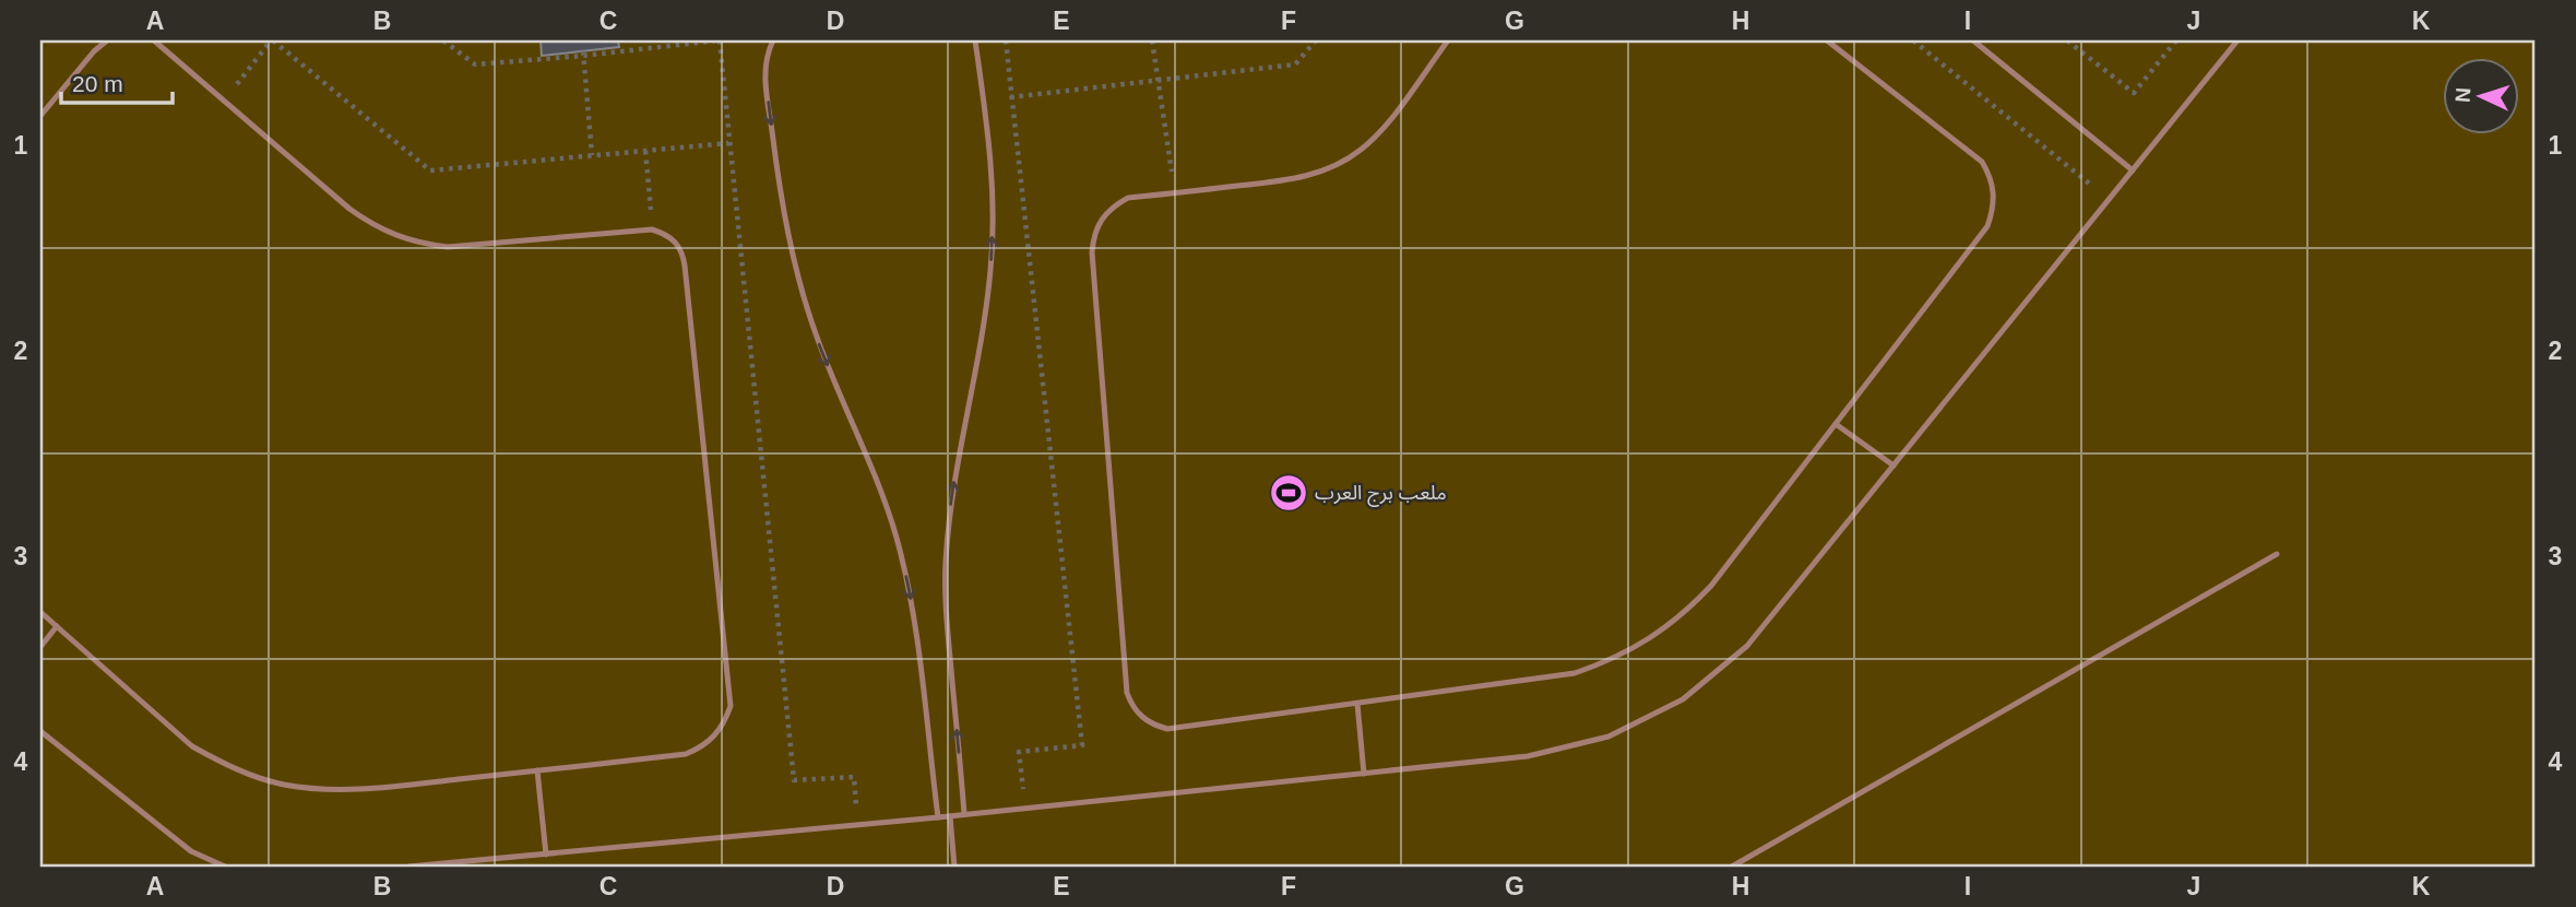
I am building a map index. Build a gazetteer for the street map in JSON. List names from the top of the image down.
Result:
{
  "places": {
    "sports": ["ملعب برج العرب"]
  },
  "scale_bar": "20 m",
  "north": "left",
  "grid": {
    "columns": [
      "A",
      "B",
      "C",
      "D",
      "E",
      "F",
      "G",
      "H",
      "I",
      "J",
      "K"
    ],
    "rows": [
      "1",
      "2",
      "3",
      "4"
    ]
  }
}
